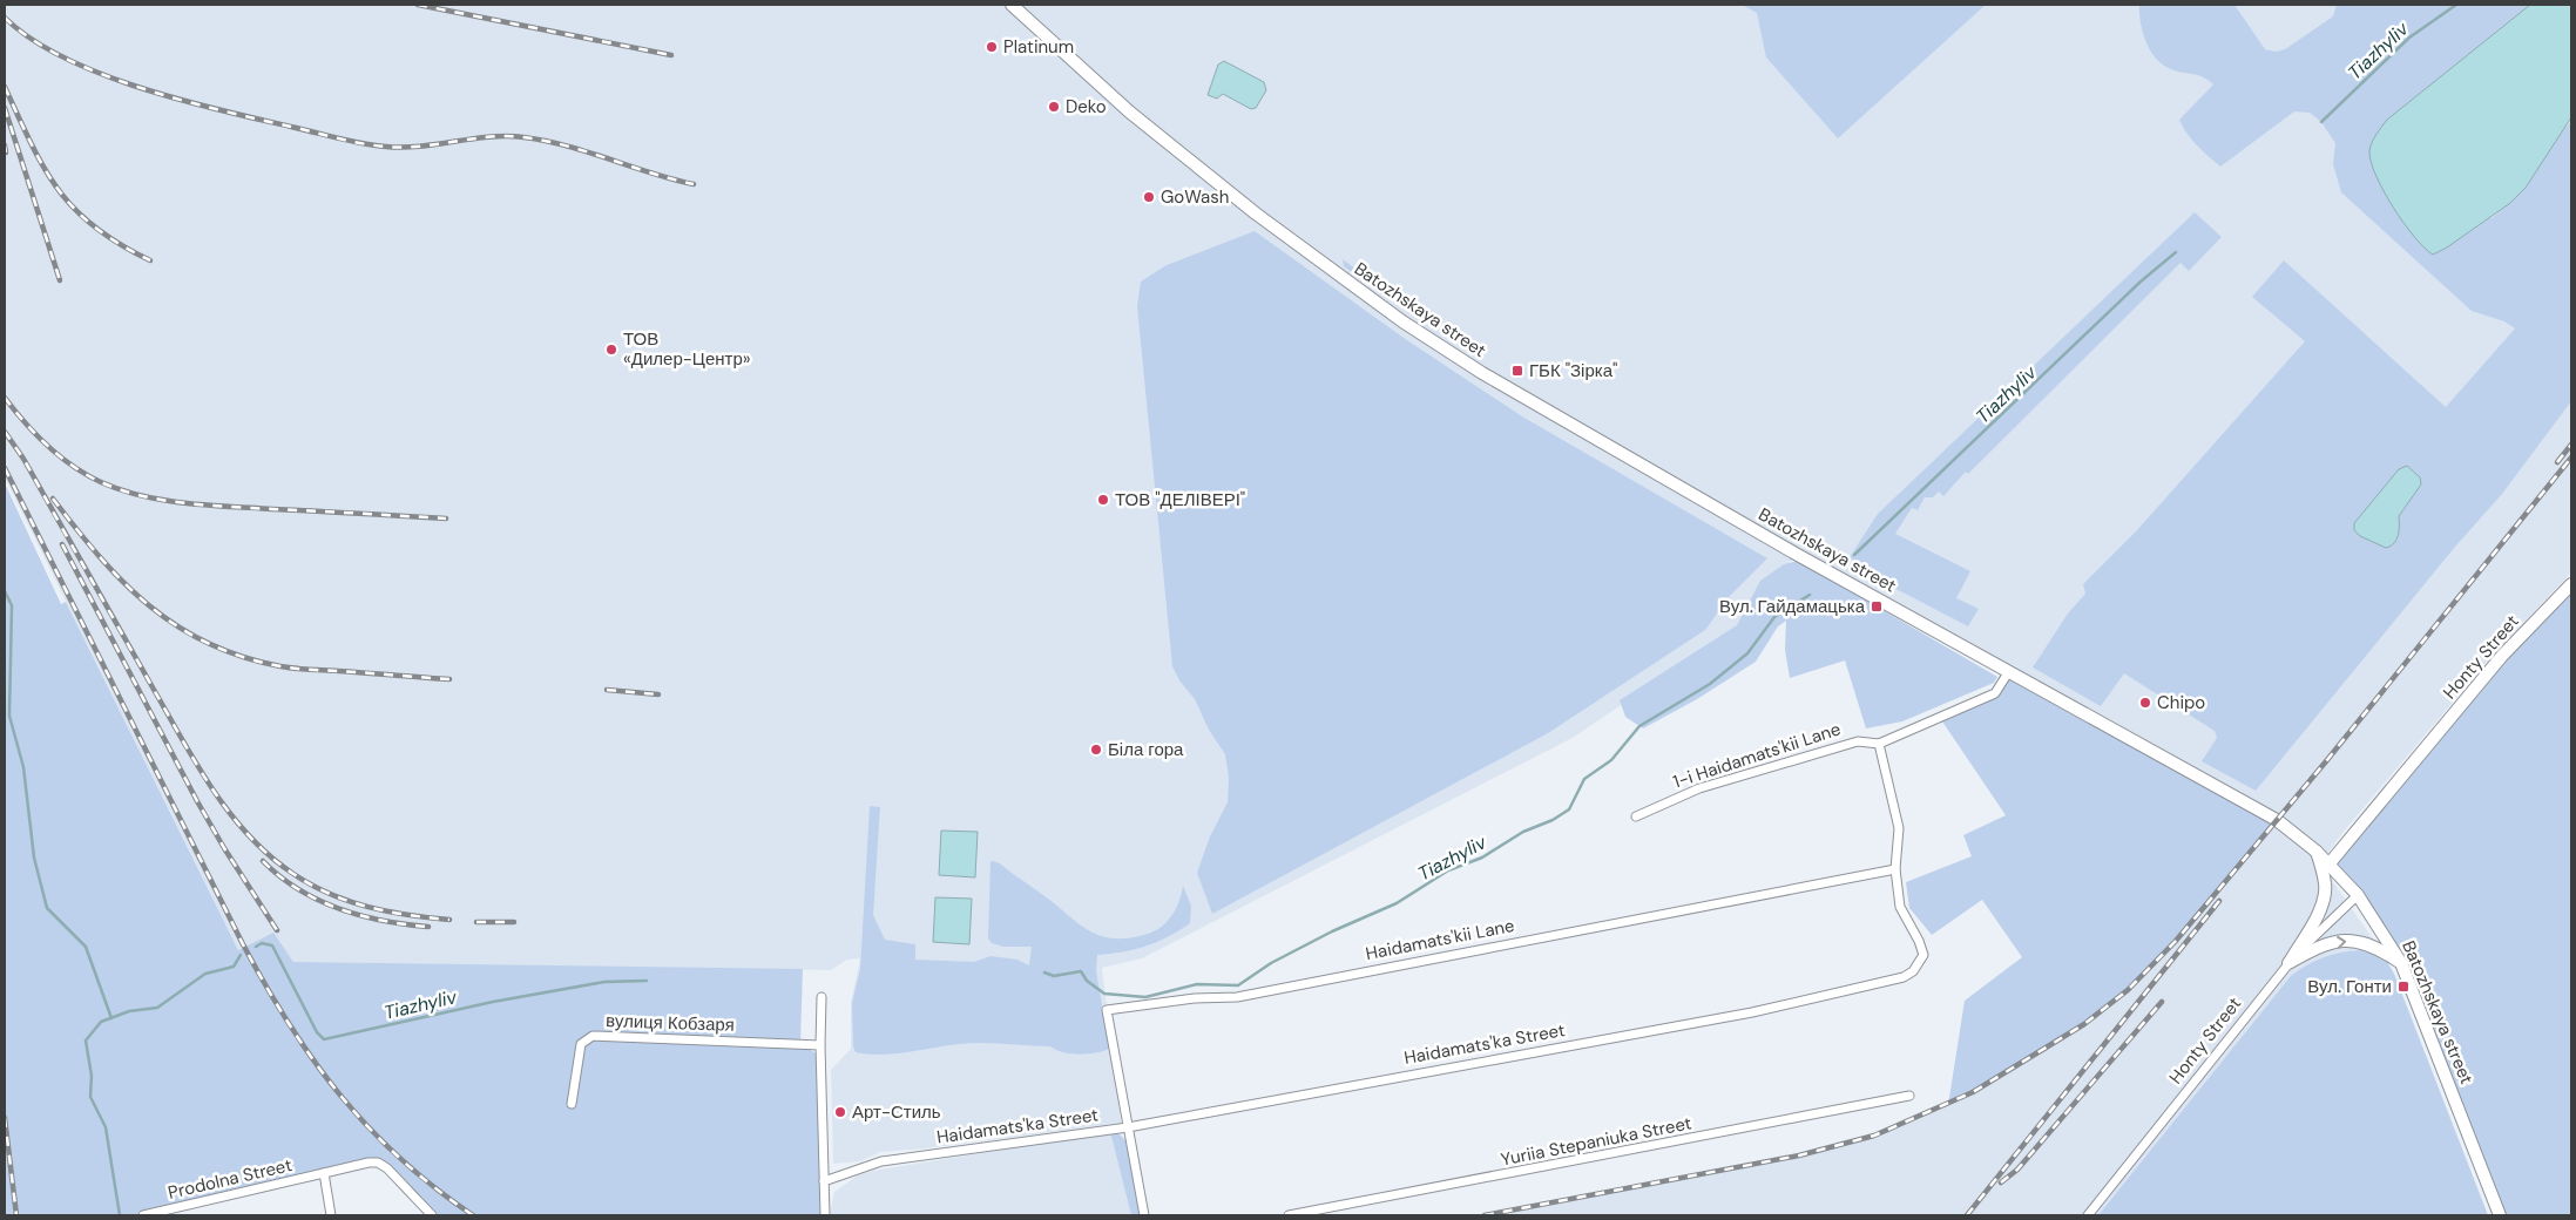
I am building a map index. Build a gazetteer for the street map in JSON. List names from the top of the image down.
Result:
{
  "streets": {
    "street": [
      "Batozhskaya street",
      "Honty Street",
      "1-i Haidamats'kii Lane",
      "Haidamats'kii Lane",
      "вулиця Кобзаря",
      "Haidamats'ka Street",
      "Yuriia Stepaniuka Street",
      "Prodolna Street"
    ]
  },
  "crossings": [
    ["Batozhskaya street", "Honty Street"],
    ["Batozhskaya street", "1-i Haidamats'kii Lane"],
    ["1-i Haidamats'kii Lane", "Haidamats'ka Street"],
    ["Haidamats'kii Lane", "Haidamats'ka Street"]
  ],
  "water": ["Tiazhyliv"],
  "places": {
    "other": [
      "Platinum",
      "Deko",
      "GoWash",
      "ТОВ «Дилер-Центр»",
      "ТОВ \"ДЕЛІВЕРІ\"",
      "Chipo",
      "Біла гора",
      "Арт-Стиль"
    ],
    "transit": ["ГБК \"Зірка\"", "Вул. Гайдамацька", "Вул. Гонти"]
  }
}
